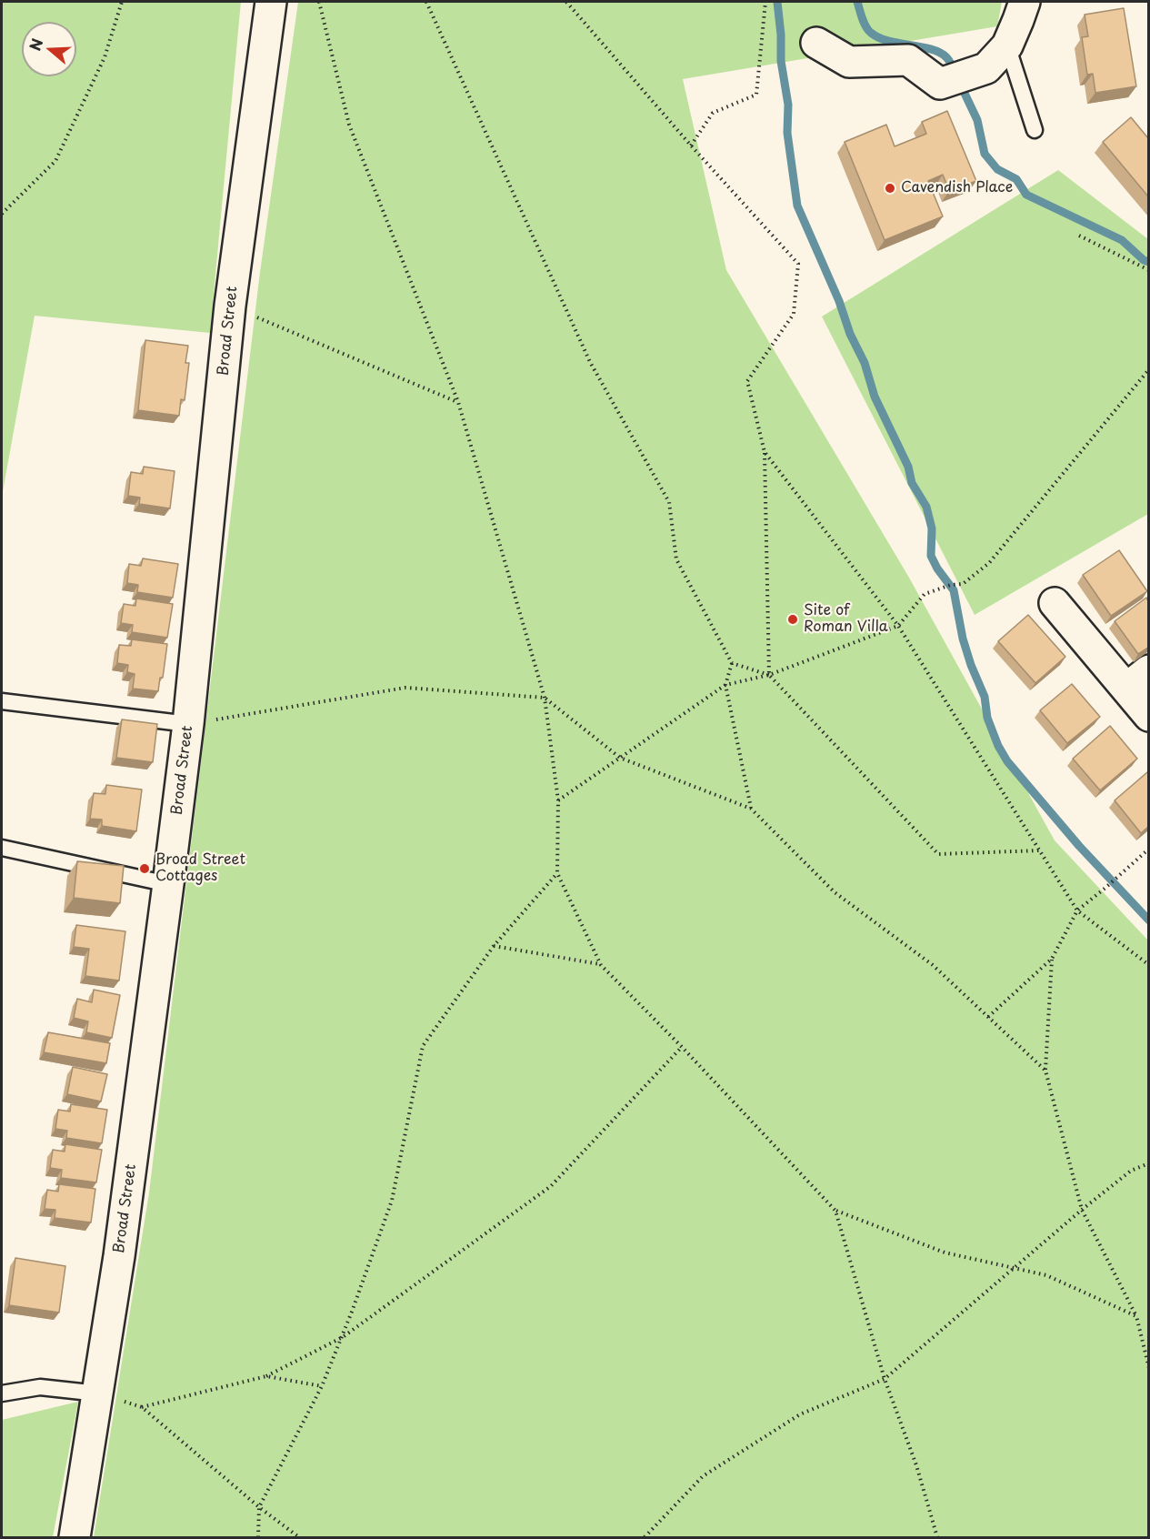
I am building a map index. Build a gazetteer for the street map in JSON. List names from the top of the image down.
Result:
{
  "streets": {
    "street": ["Broad Street"]
  },
  "places": ["Cavendish Place", "Site of Roman Villa", "Broad Street Cottages"],
  "north": "left"
}
